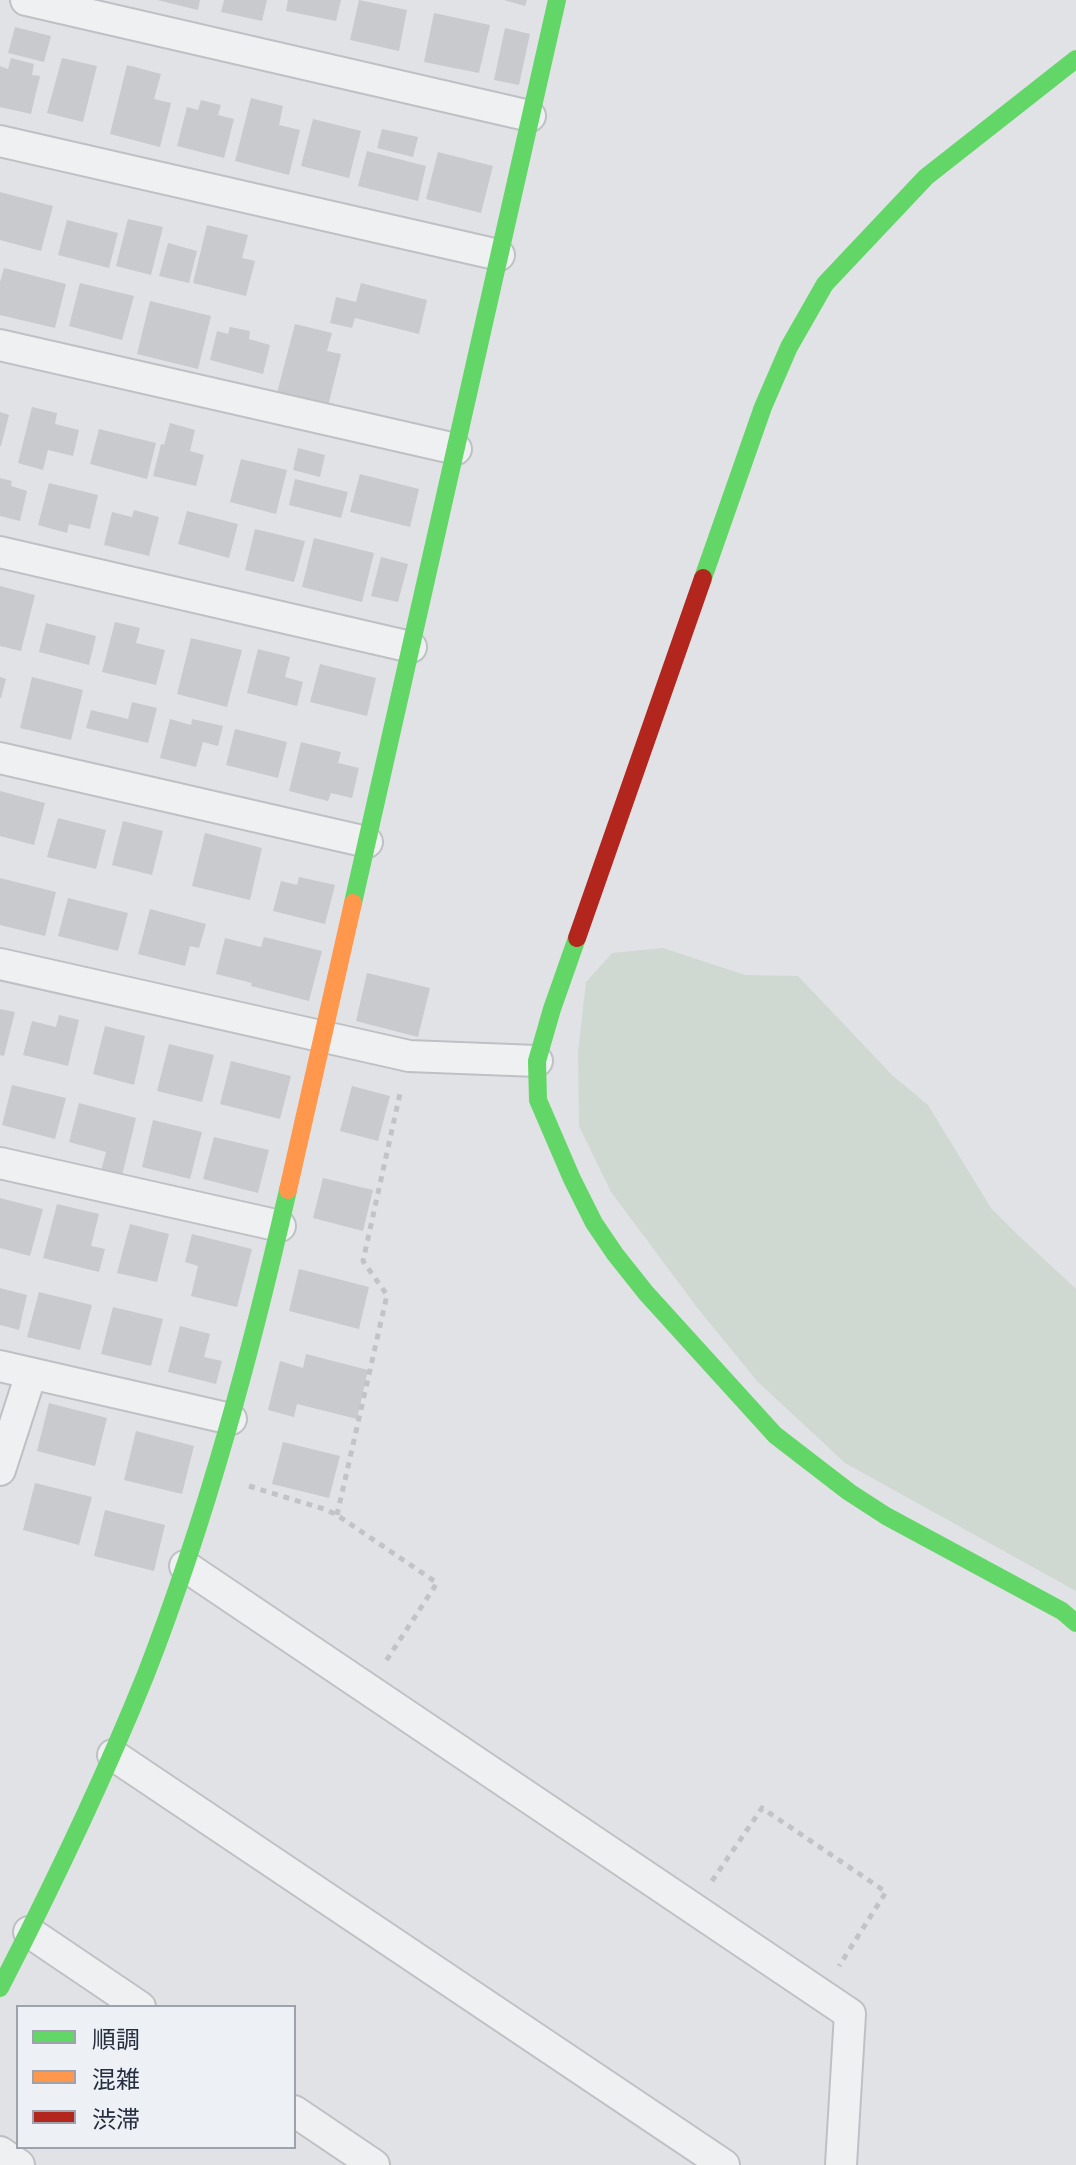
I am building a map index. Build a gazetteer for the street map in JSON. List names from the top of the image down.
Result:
{
  "legend": ["順調", "混雑", "渋滞"]
}
